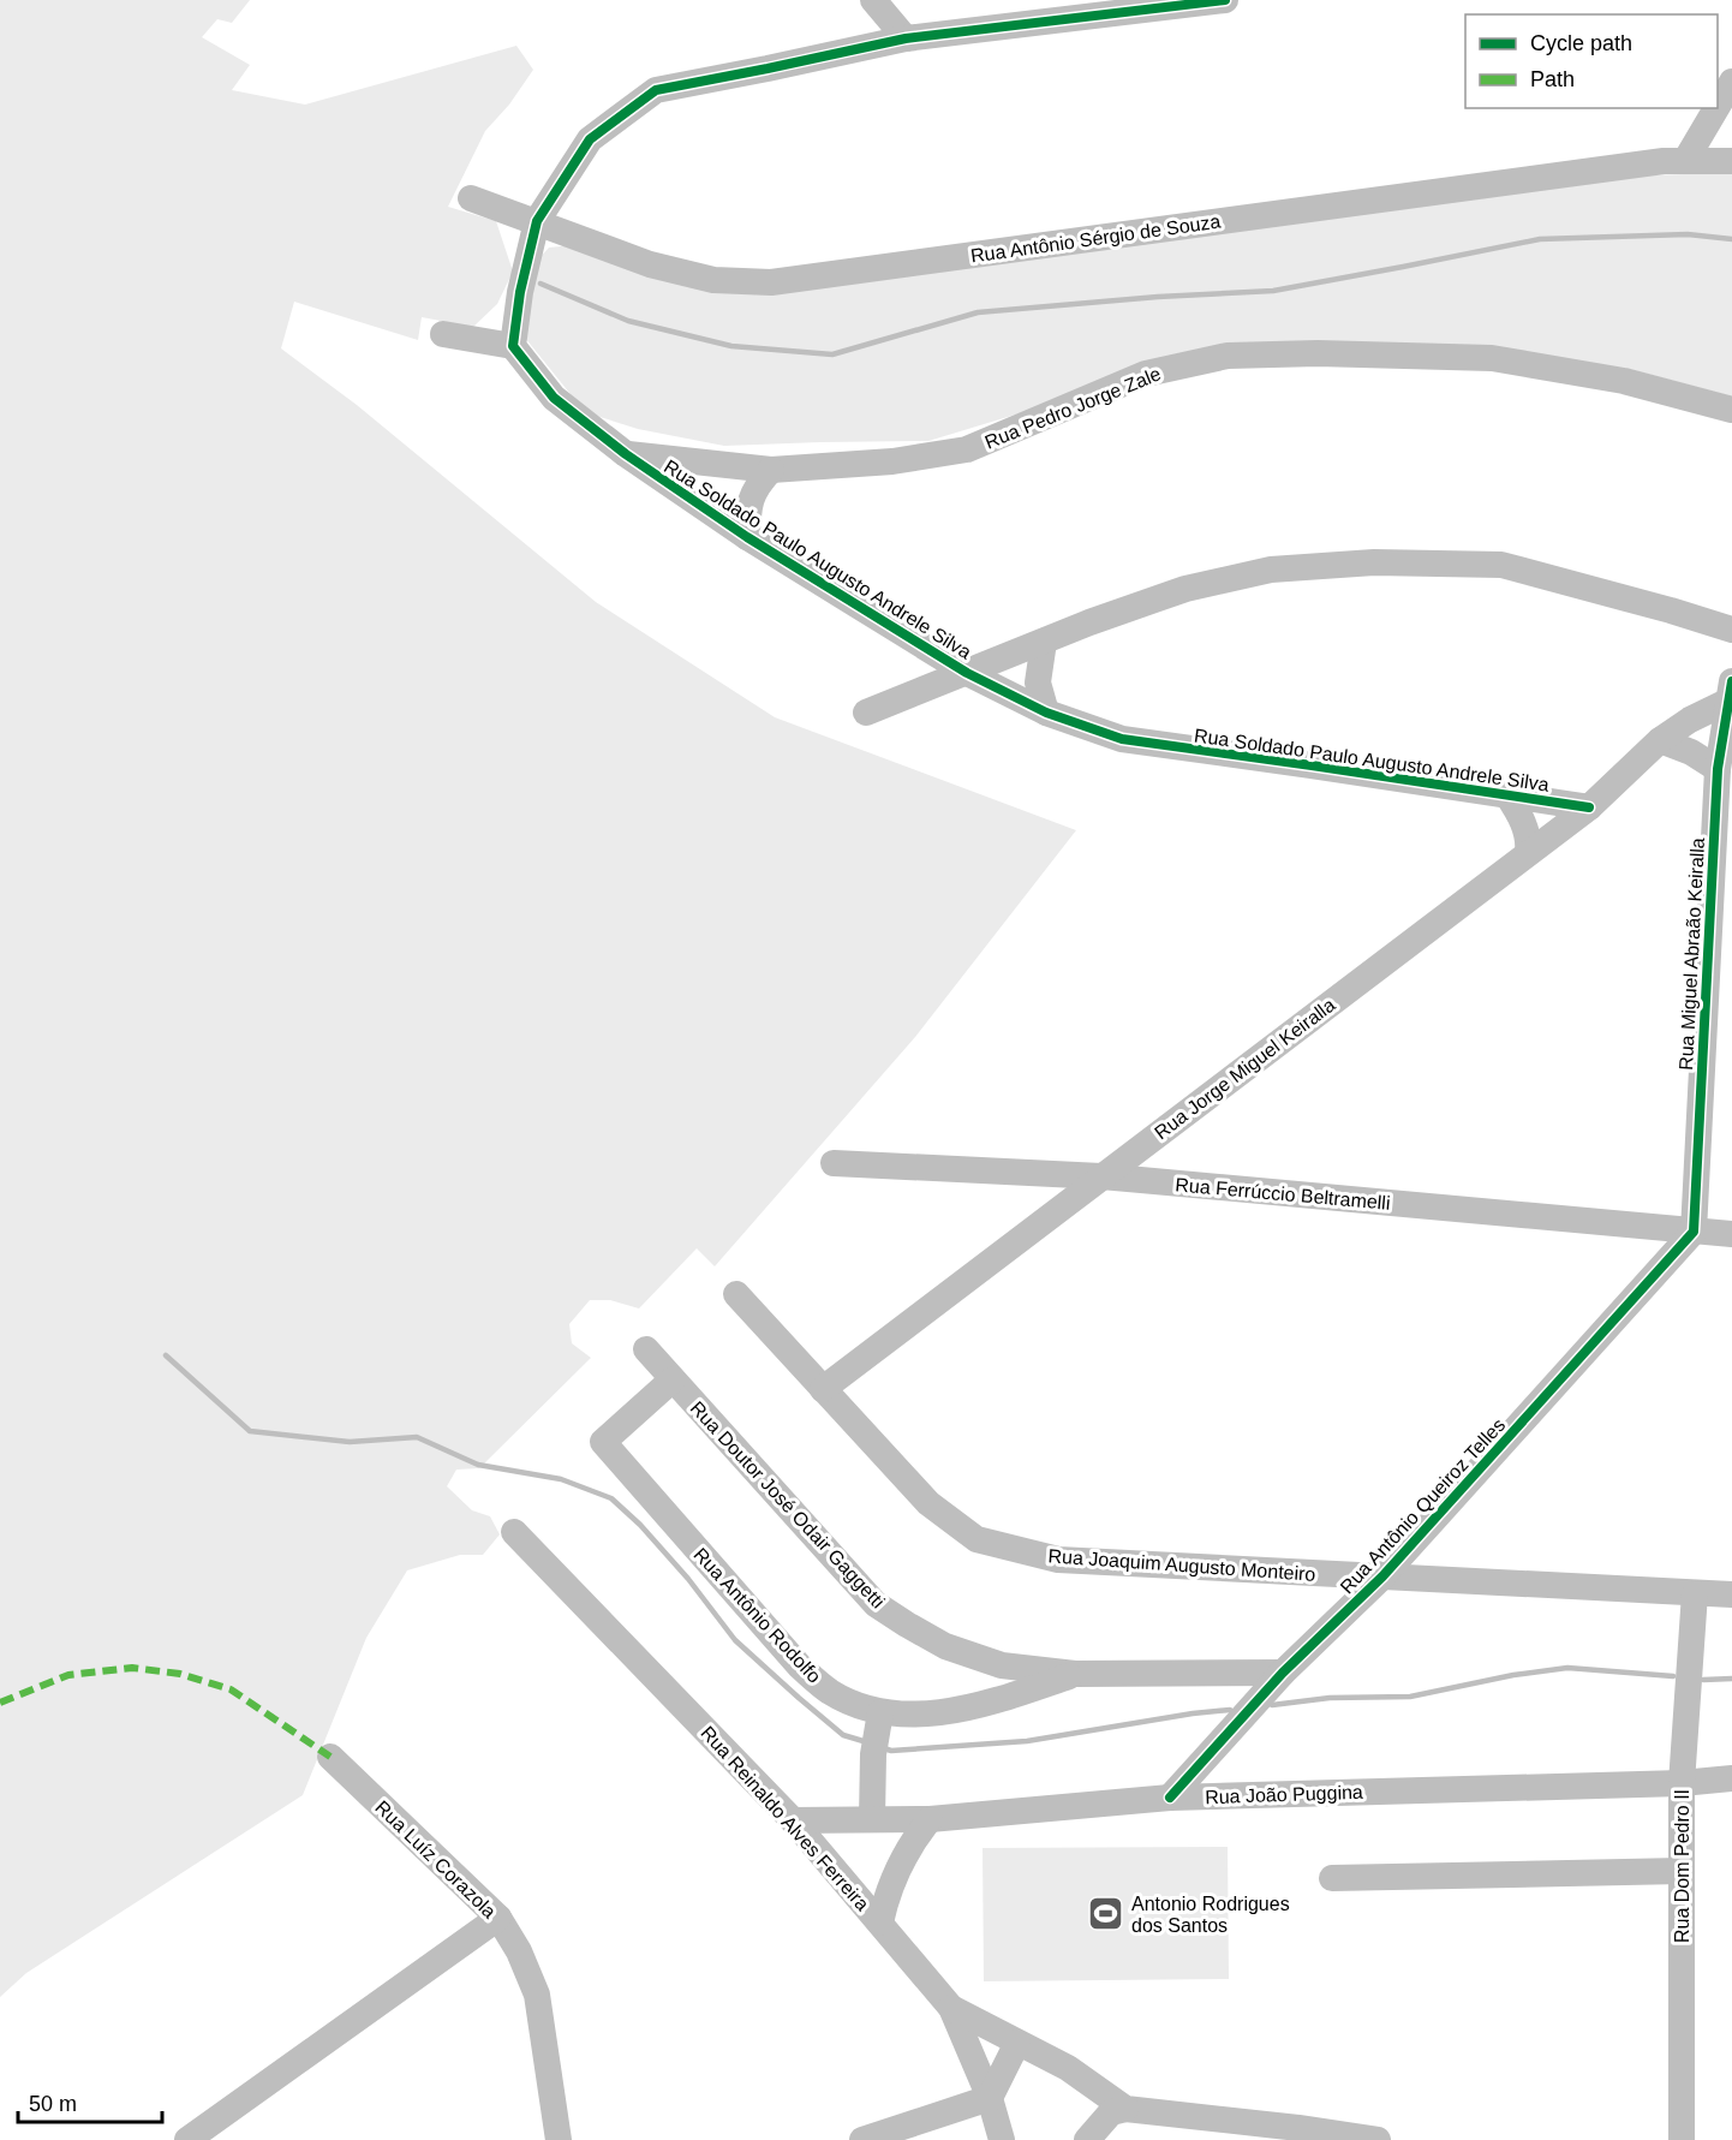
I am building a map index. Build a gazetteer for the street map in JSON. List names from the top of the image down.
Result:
{
  "streets": {
    "street": [
      "Rua Antônio Sérgio de Souza",
      "Rua Pedro Jorge Zale",
      "Rua Soldado Paulo Augusto Andrele Silva",
      "Rua Miguel Abraão Keiralla",
      "Rua Jorge Miguel Keiralla",
      "Rua Ferrúccio Beltramelli",
      "Rua Doutor José Odair Gaggetti",
      "Rua Antônio Queiroz Telles",
      "Rua Joaquim Augusto Monteiro",
      "Rua Antônio Rodolfo",
      "Rua João Puggina",
      "Rua Reinaldo Alves Ferreira",
      "Rua Luíz Corazola",
      "Rua Dom Pedro II"
    ]
  },
  "crossings": [
    ["Rua Pedro Jorge Zale", "Rua Soldado Paulo Augusto Andrele Silva"],
    ["Rua Soldado Paulo Augusto Andrele Silva", "Rua Jorge Miguel Keiralla"],
    ["Rua Miguel Abraão Keiralla", "Rua Jorge Miguel Keiralla"],
    ["Rua Miguel Abraão Keiralla", "Rua Ferrúccio Beltramelli"],
    ["Rua Miguel Abraão Keiralla", "Rua Antônio Queiroz Telles"],
    ["Rua Jorge Miguel Keiralla", "Rua Ferrúccio Beltramelli"],
    ["Rua Jorge Miguel Keiralla", "Rua Joaquim Augusto Monteiro"],
    ["Rua Ferrúccio Beltramelli", "Rua Antônio Queiroz Telles"],
    ["Rua Doutor José Odair Gaggetti", "Rua Antônio Queiroz Telles"],
    ["Rua Doutor José Odair Gaggetti", "Rua Antônio Rodolfo"],
    ["Rua Antônio Queiroz Telles", "Rua Joaquim Augusto Monteiro"],
    ["Rua Antônio Queiroz Telles", "Rua João Puggina"],
    ["Rua Joaquim Augusto Monteiro", "Rua Dom Pedro II"],
    ["Rua João Puggina", "Rua Reinaldo Alves Ferreira"],
    ["Rua João Puggina", "Rua Dom Pedro II"]
  ],
  "places": {
    "sports": ["Antonio Rodrigues dos Santos"]
  },
  "legend": ["Cycle path", "Path"],
  "scale_bar": "50 m"
}
